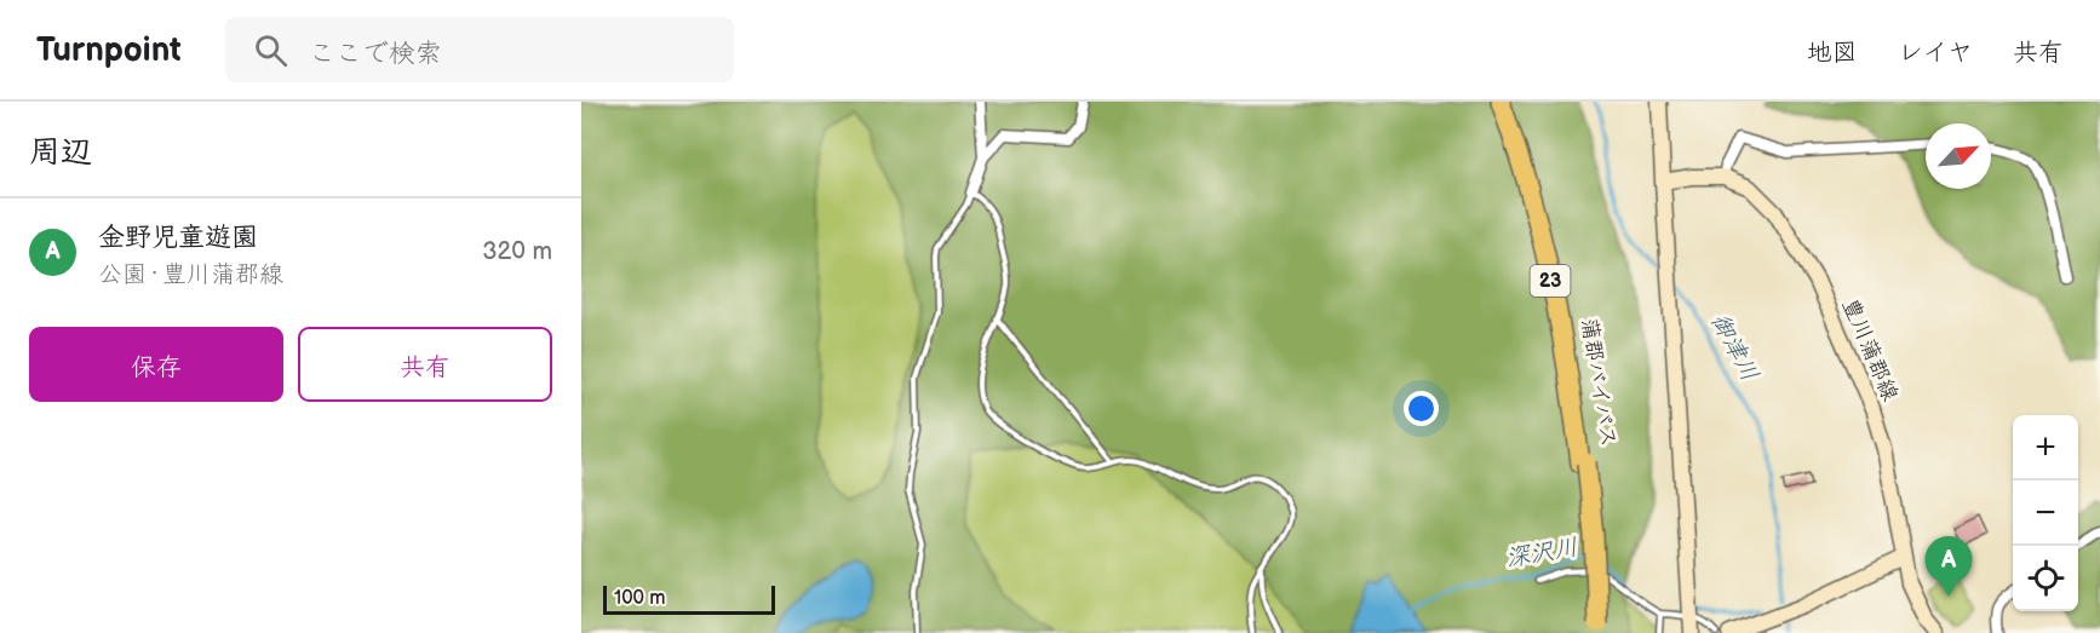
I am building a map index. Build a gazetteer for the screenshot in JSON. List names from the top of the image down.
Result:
{
  "streets": {
    "highway": ["23", "蒲郡バイパス"],
    "main road": ["豊川蒲郡線"]
  },
  "water": ["御津川", "深沢川"],
  "scale_bar": "100 m",
  "north": "top right",
  "page": {
    "header": "Turnpoint",
    "search": "ここで検索",
    "nav": ["地図", "レイヤ", "共有"],
    "heading": "周辺",
    "list": [
      {
        "mark": "A",
        "name": "金野児童遊園",
        "note": "公園 · 豊川蒲郡線",
        "value": "320 m"
      }
    ],
    "buttons": ["保存", "共有"],
    "map_buttons": ["+", "−"],
    "pins": "A",
    "scale": "100 m"
  }
}
